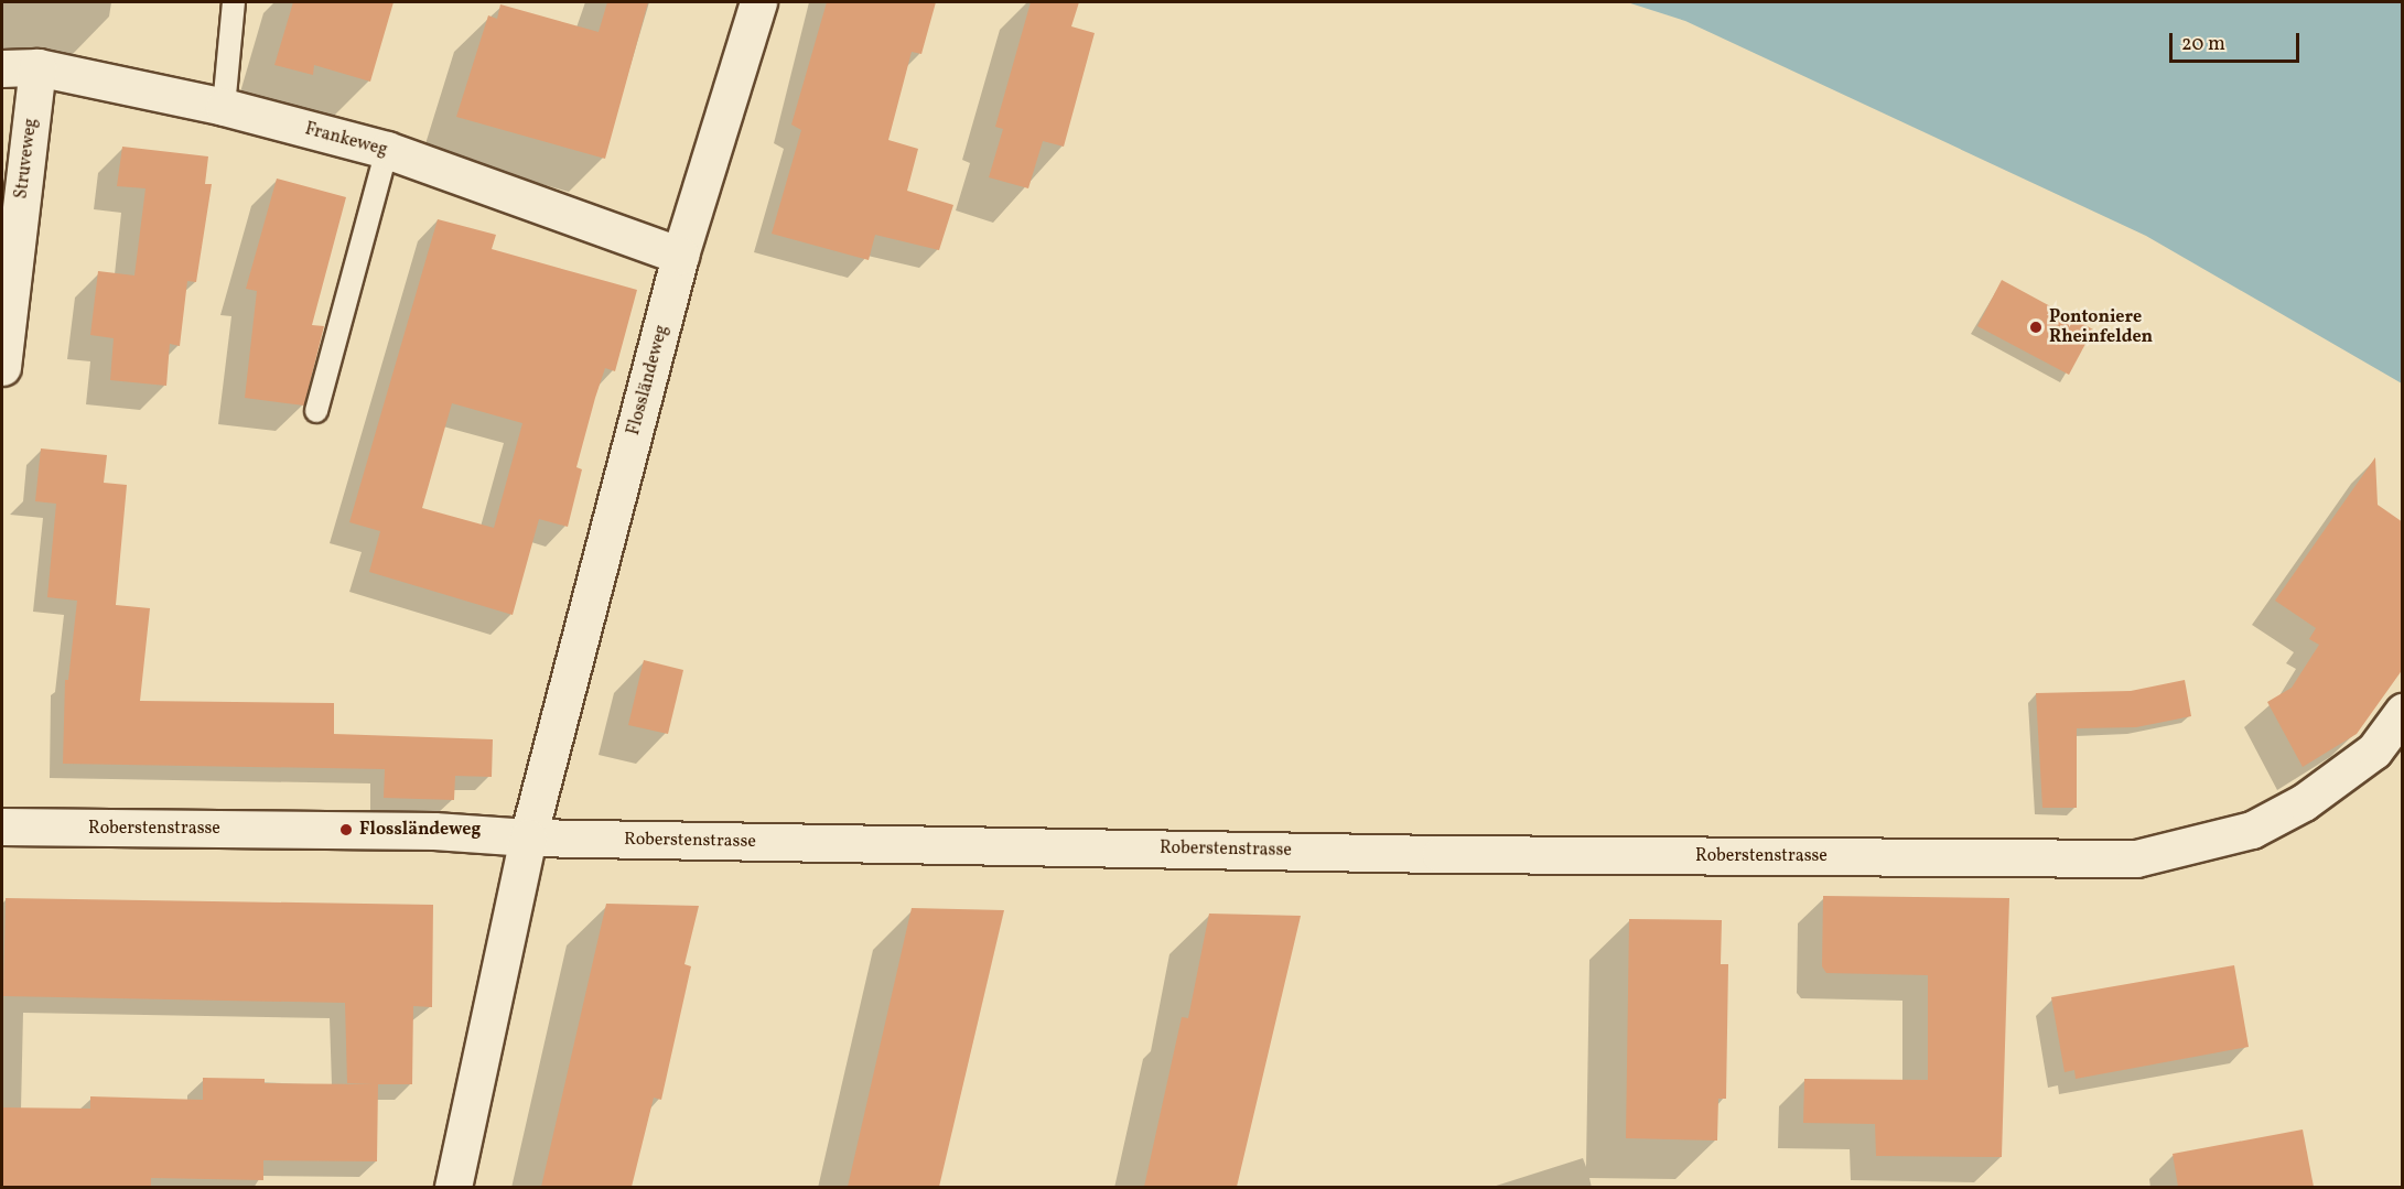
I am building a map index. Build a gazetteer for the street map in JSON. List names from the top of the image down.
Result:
{
  "streets": {
    "street": [
      "Frankeweg",
      "Struveweg",
      "Flossländeweg",
      "Roberstenstrasse"
    ]
  },
  "crossings": [
    ["Frankeweg", "Struveweg"],
    ["Frankeweg", "Flossländeweg"],
    ["Flossländeweg", "Roberstenstrasse"]
  ],
  "places": ["Pontoniere Rheinfelden", "Flossländeweg"],
  "scale_bar": "20 m"
}
